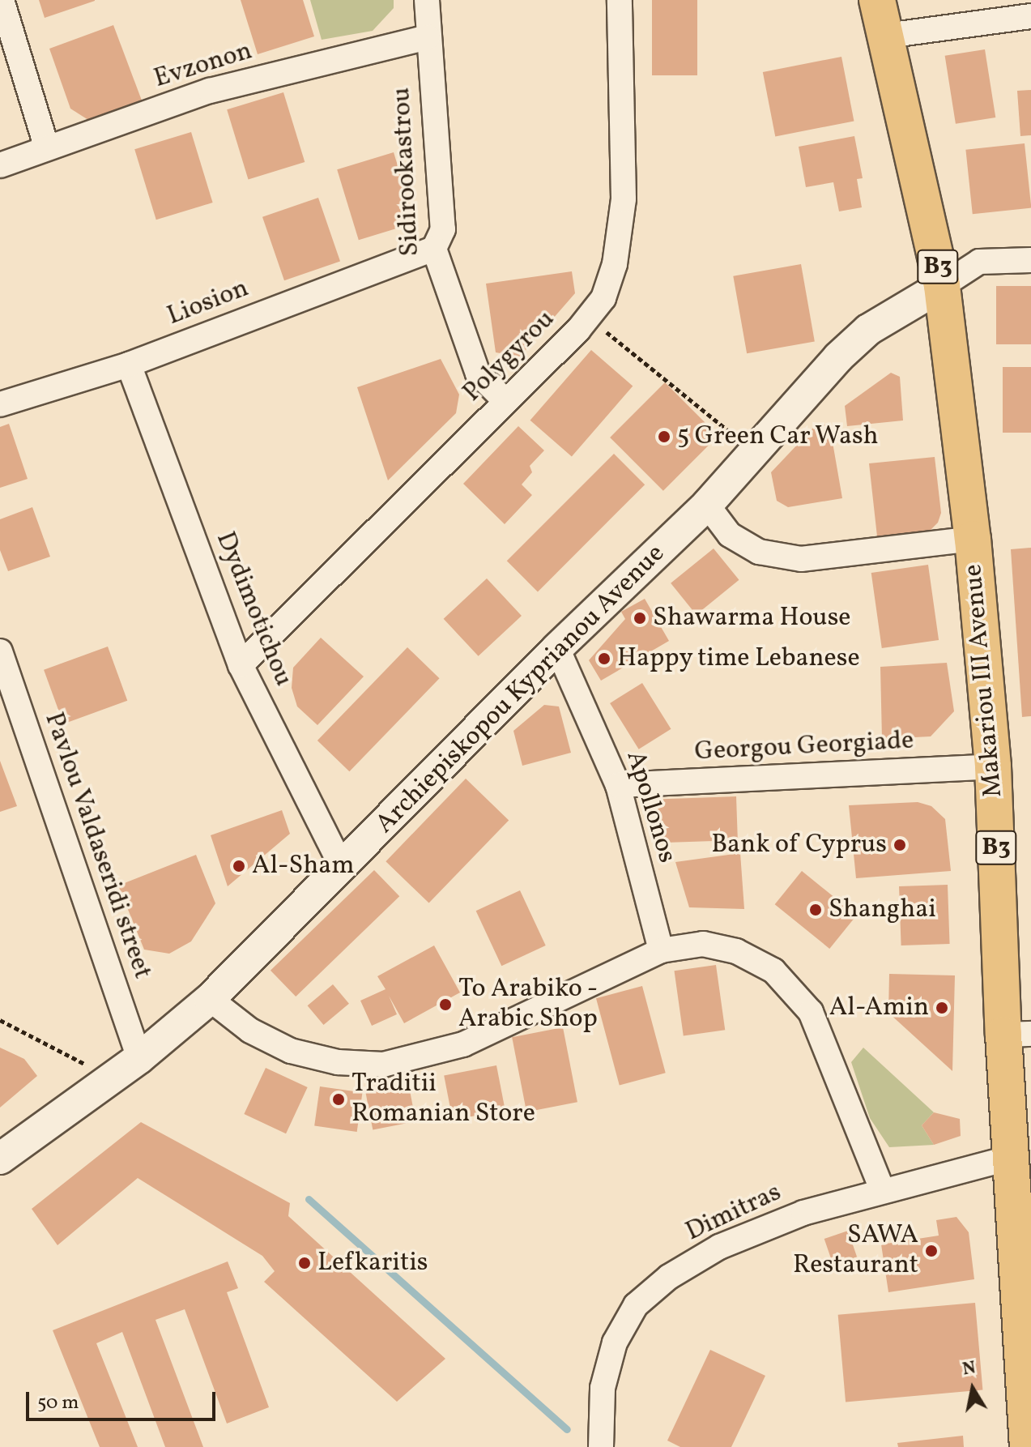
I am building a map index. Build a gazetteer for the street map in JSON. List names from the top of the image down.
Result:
{
  "streets": {
    "main road": ["B3", "Makariou III Avenue"],
    "street": [
      "Evzonon",
      "Sidirookastrou",
      "Liosion",
      "Polygyrou",
      "Dydimotichou",
      "Archiepiskopou Kyprianou Avenue",
      "Georgou Georgiade",
      "Apollonos",
      "Pavlou Valdaseridi street",
      "Dimitras"
    ]
  },
  "crossings": [
    ["Evzonon", "Sidirookastrou"],
    ["Sidirookastrou", "Liosion"],
    ["Sidirookastrou", "Polygyrou"],
    ["Liosion", "Dydimotichou"],
    ["Polygyrou", "Dydimotichou"],
    ["Dydimotichou", "Archiepiskopou Kyprianou Avenue"],
    ["Makariou III Avenue", "Archiepiskopou Kyprianou Avenue"],
    ["Makariou III Avenue", "Georgou Georgiade"],
    ["Makariou III Avenue", "Dimitras"],
    ["Archiepiskopou Kyprianou Avenue", "Apollonos"],
    ["Archiepiskopou Kyprianou Avenue", "Pavlou Valdaseridi street"],
    ["Georgou Georgiade", "Apollonos"]
  ],
  "places": [
    "5 Green Car Wash",
    "Shawarma House",
    "Happy time Lebanese",
    "Bank of Cyprus",
    "Al-Sham",
    "Shanghai",
    "To Arabiko - Arabic Shop",
    "Al-Amin",
    "Traditii Romanian Store",
    "SAWA Restaurant",
    "Lefkaritis"
  ],
  "scale_bar": "50 m",
  "north": "top"
}
